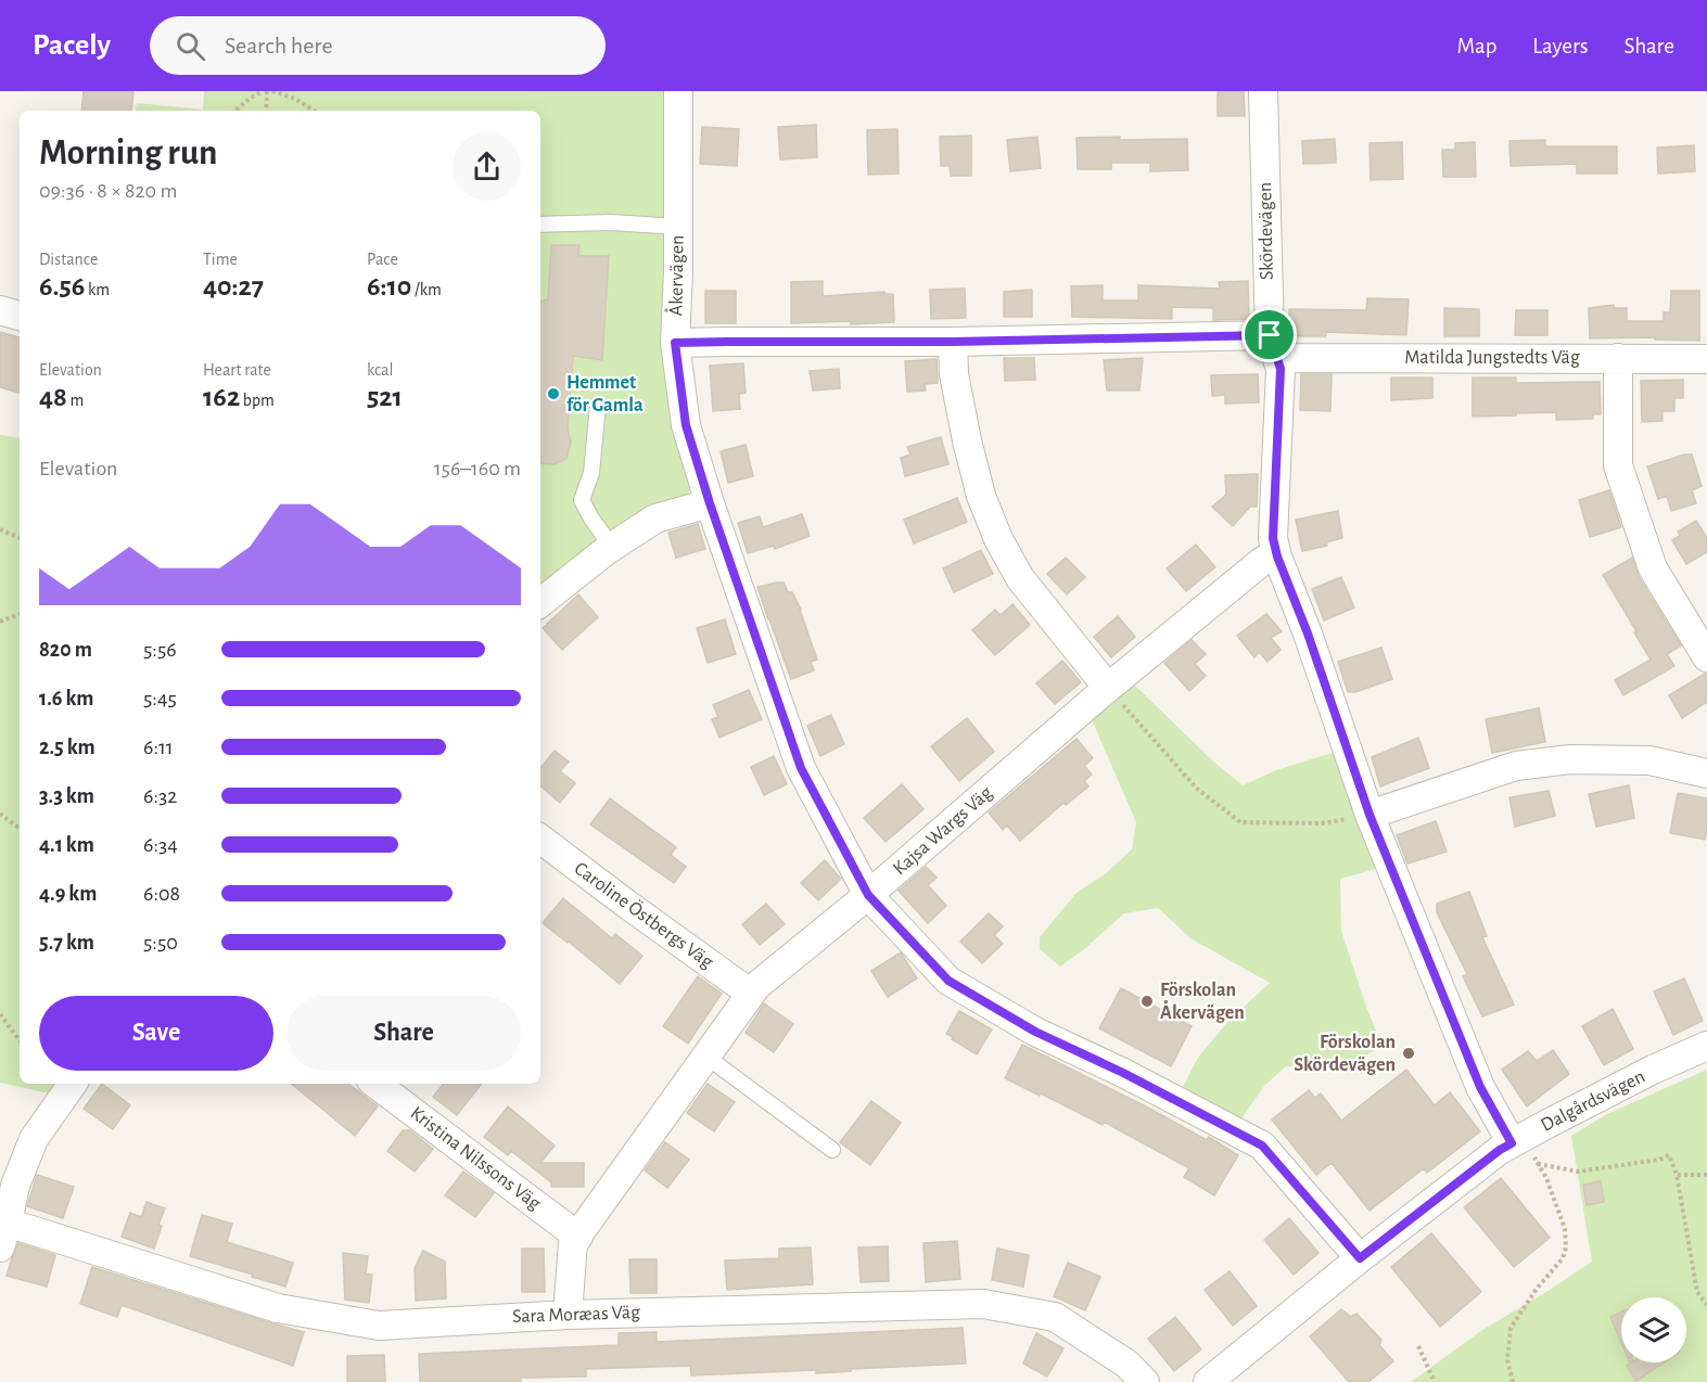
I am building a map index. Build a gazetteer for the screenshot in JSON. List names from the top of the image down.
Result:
{
  "streets": {
    "street": [
      "Skördevägen",
      "Åkervägen",
      "Matilda Jungstedts Väg",
      "Kajsa Wargs Väg",
      "Caroline Östbergs Väg",
      "Dalgårdsvägen",
      "Kristina Nilssons Väg",
      "Sara Moræas Väg"
    ]
  },
  "crossings": [
    ["Skördevägen", "Matilda Jungstedts Väg"],
    ["Skördevägen", "Kajsa Wargs Väg"],
    ["Skördevägen", "Dalgårdsvägen"],
    ["Åkervägen", "Matilda Jungstedts Väg"],
    ["Åkervägen", "Kajsa Wargs Väg"],
    ["Åkervägen", "Dalgårdsvägen"],
    ["Kajsa Wargs Väg", "Caroline Östbergs Väg"],
    ["Kajsa Wargs Väg", "Kristina Nilssons Väg"],
    ["Kajsa Wargs Väg", "Sara Moræas Väg"]
  ],
  "places": ["Hemmet för Gamla", "Förskolan Åkervägen", "Förskolan Skördevägen"],
  "page": {
    "header": "Pacely",
    "search": "Search here",
    "nav": ["Map", "Layers", "Share"],
    "heading": ["Morning run", "09:36 · 8 × 820 m"],
    "stats": [
      ["Distance", "6.56 km"],
      ["Time", "40:27"],
      ["Pace", "6:10 /km"],
      ["Elevation", "48 m"],
      ["Heart rate", "162 bpm"],
      ["kcal", "521"]
    ],
    "chart": ["Elevation", "156–160 m"],
    "list": [
      {
        "name": "820 m",
        "note": "5:56"
      },
      {
        "name": "1.6 km",
        "note": "5:45"
      },
      {
        "name": "2.5 km",
        "note": "6:11"
      },
      {
        "name": "3.3 km",
        "note": "6:32"
      },
      {
        "name": "4.1 km",
        "note": "6:34"
      },
      {
        "name": "4.9 km",
        "note": "6:08"
      },
      {
        "name": "5.7 km",
        "note": "5:50"
      }
    ],
    "buttons": ["Save", "Share"]
  }
}
